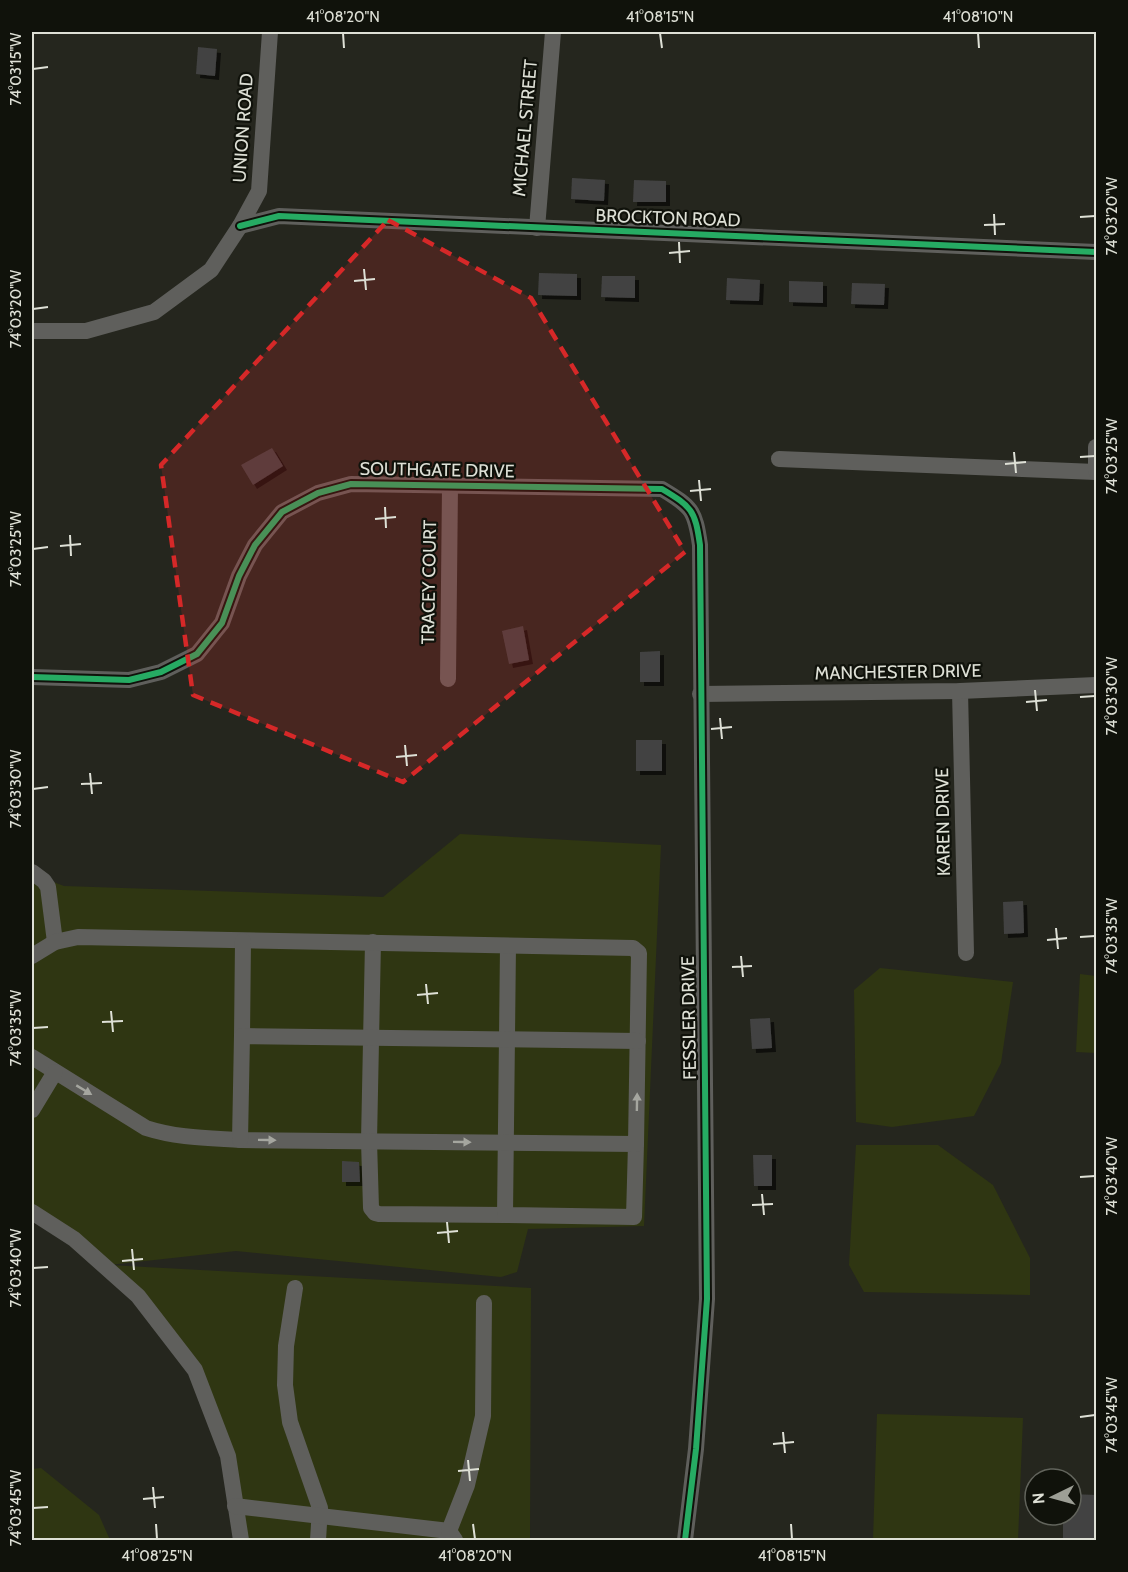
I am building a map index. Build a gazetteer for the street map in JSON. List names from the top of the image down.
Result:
{
  "streets": {
    "street": [
      "UNION ROAD",
      "MICHAEL STREET",
      "BROCKTON ROAD",
      "SOUTHGATE DRIVE",
      "TRACEY COURT",
      "MANCHESTER DRIVE",
      "KAREN DRIVE",
      "FESSLER DRIVE"
    ]
  },
  "crossings": [
    ["UNION ROAD", "BROCKTON ROAD"],
    ["MICHAEL STREET", "BROCKTON ROAD"],
    ["SOUTHGATE DRIVE", "TRACEY COURT"],
    ["SOUTHGATE DRIVE", "FESSLER DRIVE"],
    ["MANCHESTER DRIVE", "KAREN DRIVE"],
    ["MANCHESTER DRIVE", "FESSLER DRIVE"]
  ],
  "north": "left",
  "coordinates": [
    "41°08'20\"N",
    "41°08'15\"N",
    "41°08'10\"N",
    "74°03'15\"W",
    "74°03'20\"W",
    "74°03'25\"W",
    "74°03'30\"W",
    "74°03'35\"W",
    "74°03'40\"W",
    "74°03'45\"W",
    "41°08'25\"N"
  ]
}
